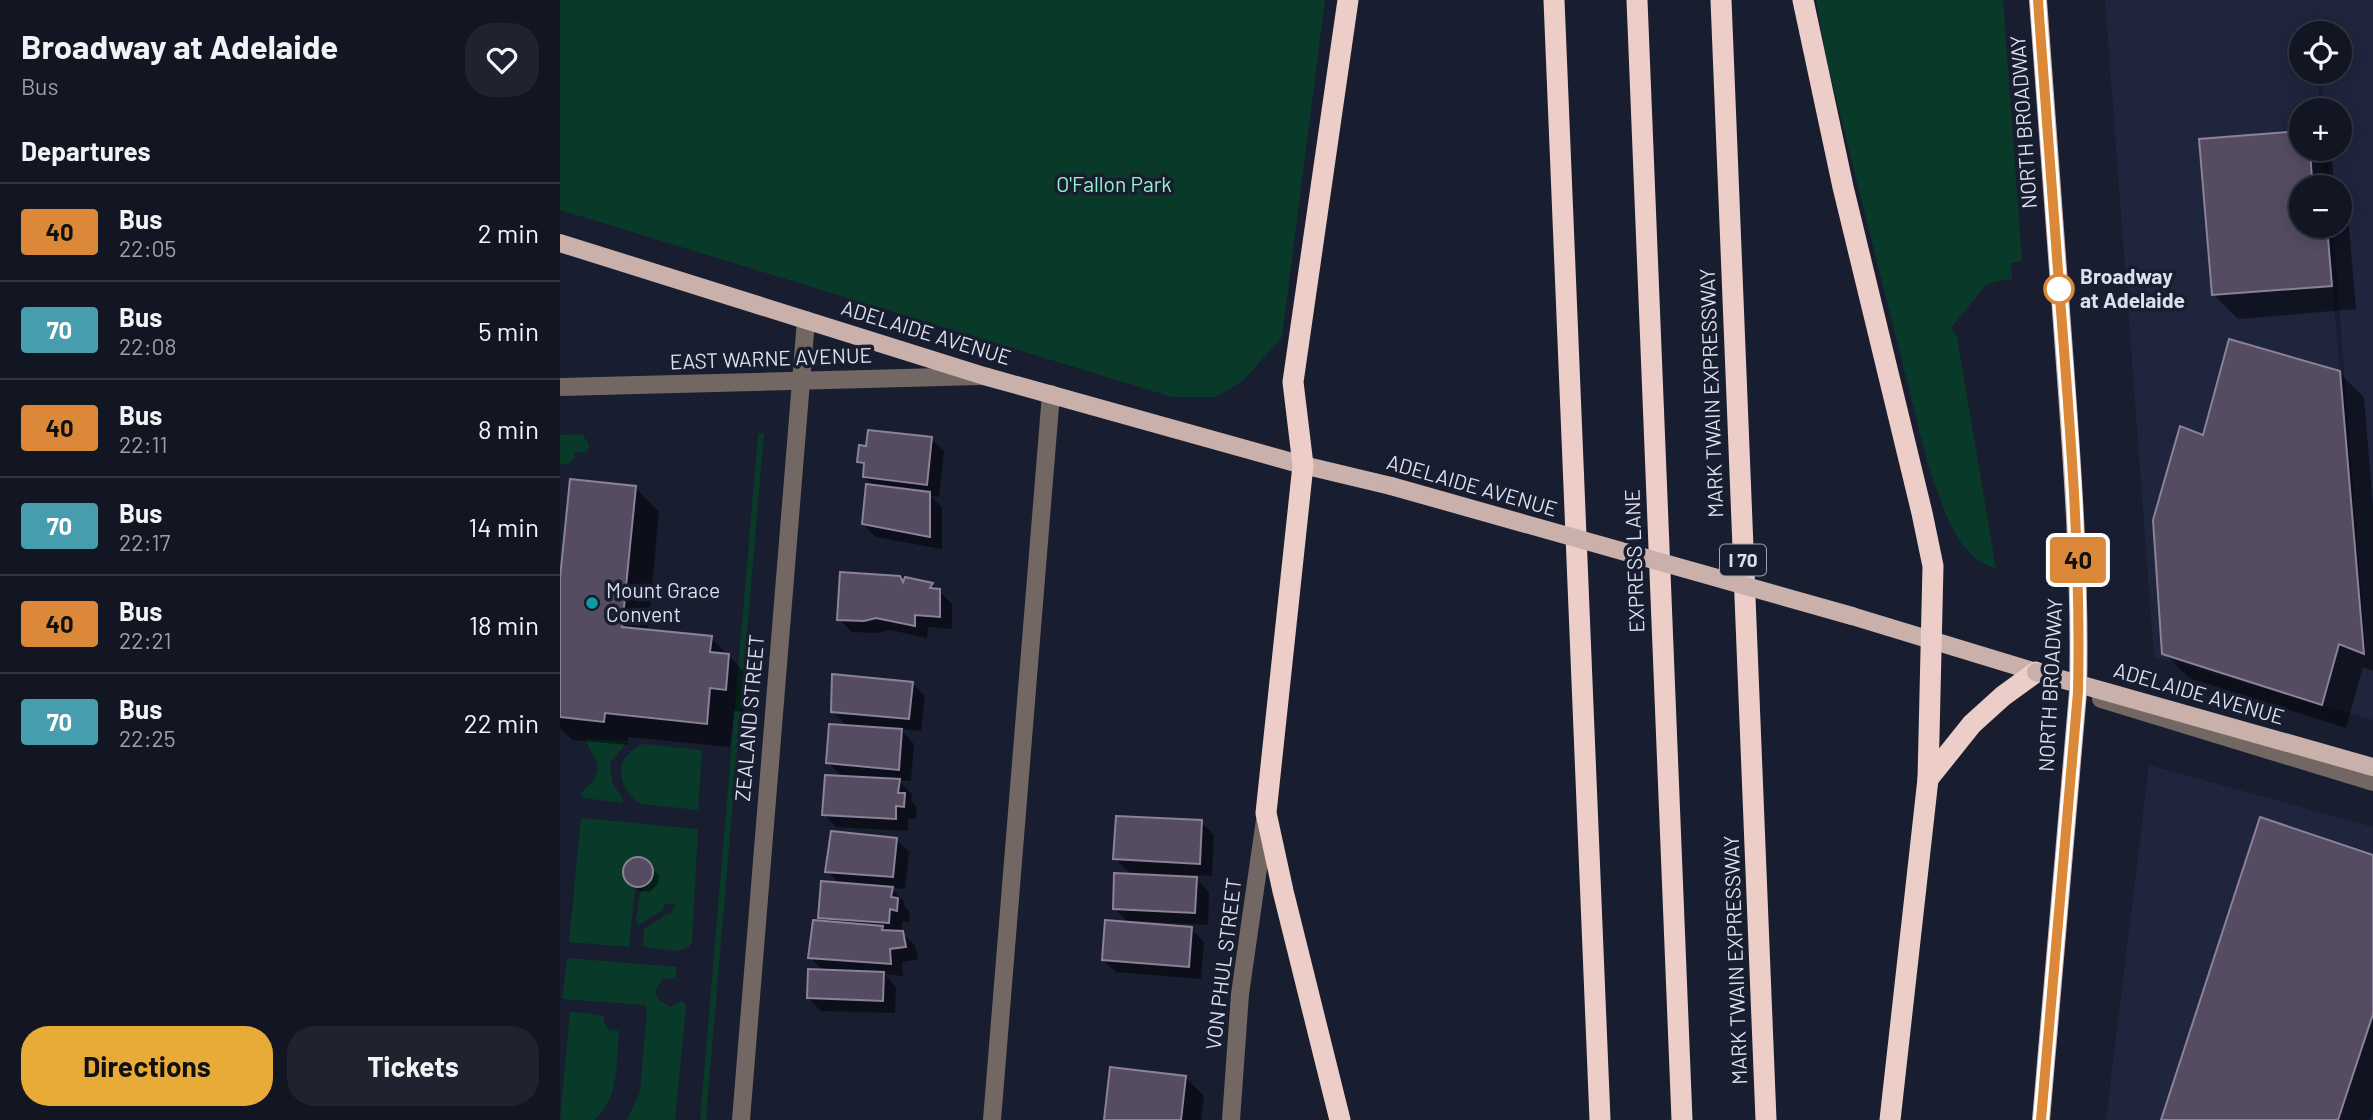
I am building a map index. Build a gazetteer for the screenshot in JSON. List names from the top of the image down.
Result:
{
  "streets": {
    "highway": ["MARK TWAIN EXPRESSWAY", "I 70", "EXPRESS LANE"],
    "main road": ["NORTH BROADWAY", "ADELAIDE AVENUE"],
    "street": ["EAST WARNE AVENUE", "ZEALAND STREET", "VON PHUL STREET"]
  },
  "crossings": [
    ["NORTH BROADWAY", "ADELAIDE AVENUE"],
    ["ADELAIDE AVENUE", "EAST WARNE AVENUE"],
    ["ADELAIDE AVENUE", "ZEALAND STREET"],
    ["EAST WARNE AVENUE", "ZEALAND STREET"]
  ],
  "parks": ["O'Fallon Park"],
  "places": ["Broadway at Adelaide", "Mount Grace Convent"],
  "lines": ["bus line 40"],
  "page": {
    "heading": [
      ["Broadway at Adelaide", "Bus"],
      "Departures"
    ],
    "on_map": "40",
    "map_buttons": ["+", "−"],
    "list": [
      {
        "mark": "40",
        "name": "Bus",
        "note": "22:05",
        "value": "2 min"
      },
      {
        "mark": "70",
        "name": "Bus",
        "note": "22:08",
        "value": "5 min"
      },
      {
        "mark": "40",
        "name": "Bus",
        "note": "22:11",
        "value": "8 min"
      },
      {
        "mark": "70",
        "name": "Bus",
        "note": "22:17",
        "value": "14 min"
      },
      {
        "mark": "40",
        "name": "Bus",
        "note": "22:21",
        "value": "18 min"
      },
      {
        "mark": "70",
        "name": "Bus",
        "note": "22:25",
        "value": "22 min"
      }
    ],
    "buttons": ["Directions", "Tickets"]
  }
}
